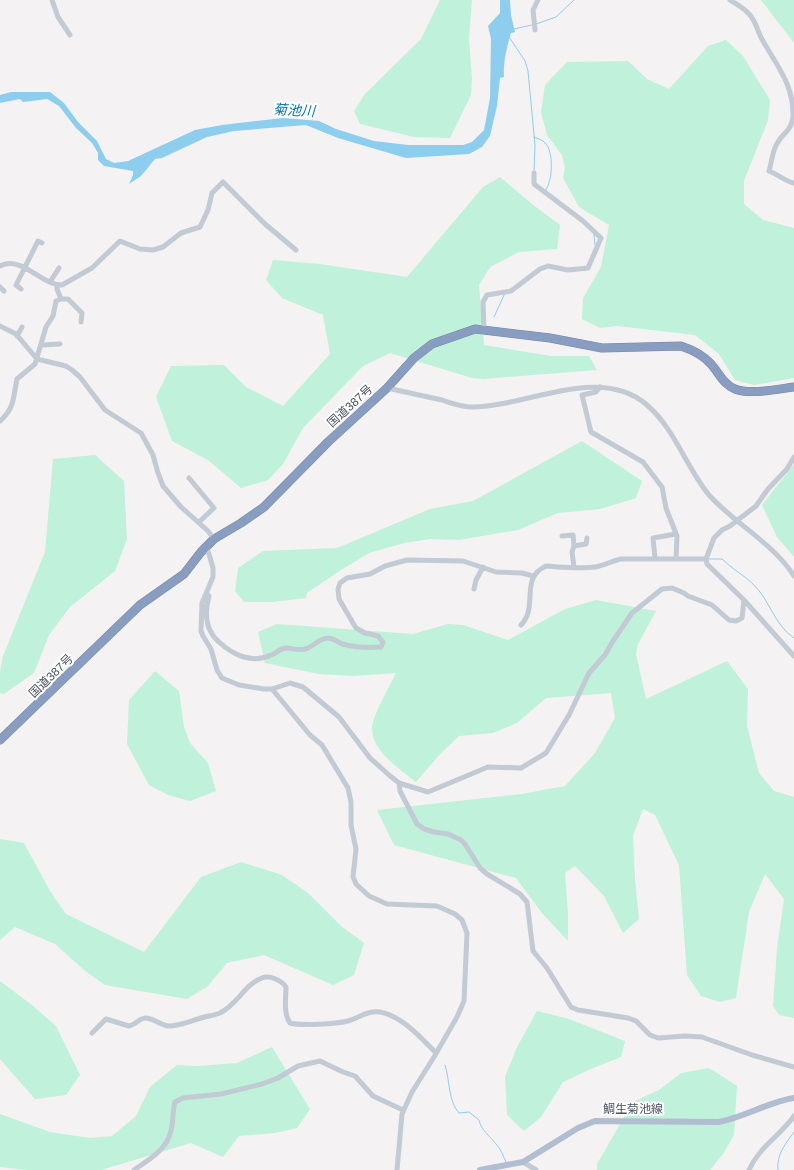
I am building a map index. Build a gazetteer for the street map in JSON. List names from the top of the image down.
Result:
{
  "streets": {
    "highway": ["国道387号"],
    "main road": ["鯛生菊池線"]
  },
  "water": ["菊池川"]
}
